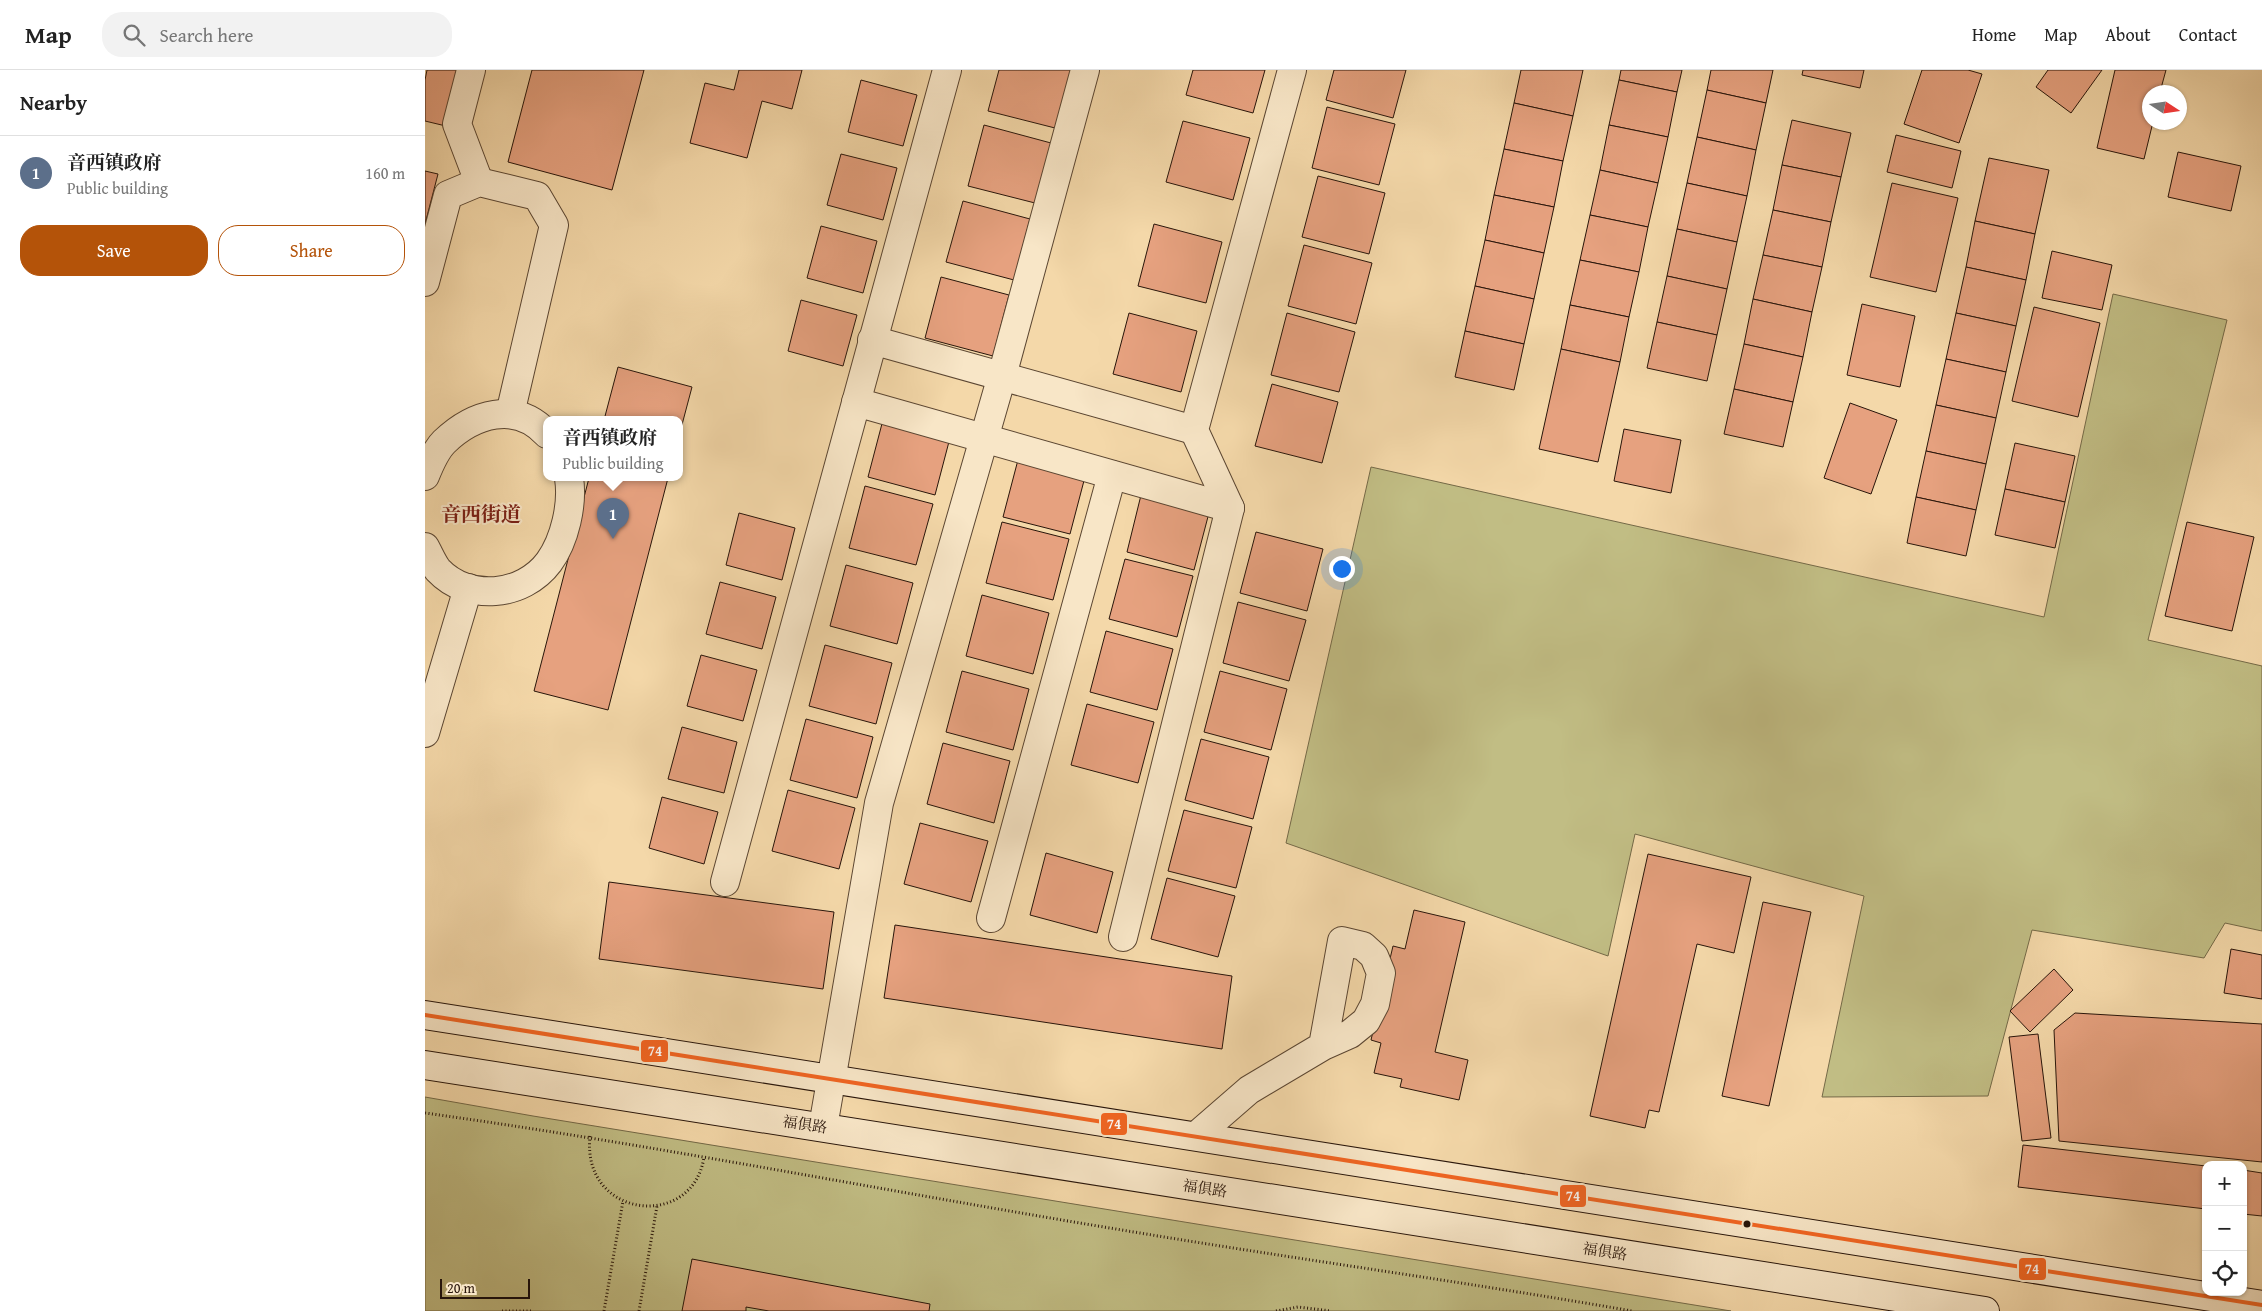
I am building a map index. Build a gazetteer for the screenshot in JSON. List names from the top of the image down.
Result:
{
  "streets": {
    "street": ["福俱路"]
  },
  "districts": ["音西街道"],
  "lines": ["transit line 74"],
  "scale_bar": "20 m",
  "north": "right",
  "page": {
    "header": "Map",
    "search": "Search here",
    "nav": [
      "Home",
      "Map",
      "About",
      "Contact"
    ],
    "heading": "Nearby",
    "list": [
      {
        "mark": "1",
        "name": "音西镇政府",
        "note": "Public building",
        "value": "160 m"
      }
    ],
    "buttons": ["Save", "Share"],
    "popup": ["音西镇政府", "Public building"],
    "pins": "1",
    "map_buttons": ["+", "−"],
    "scale": "20 m"
  }
}
